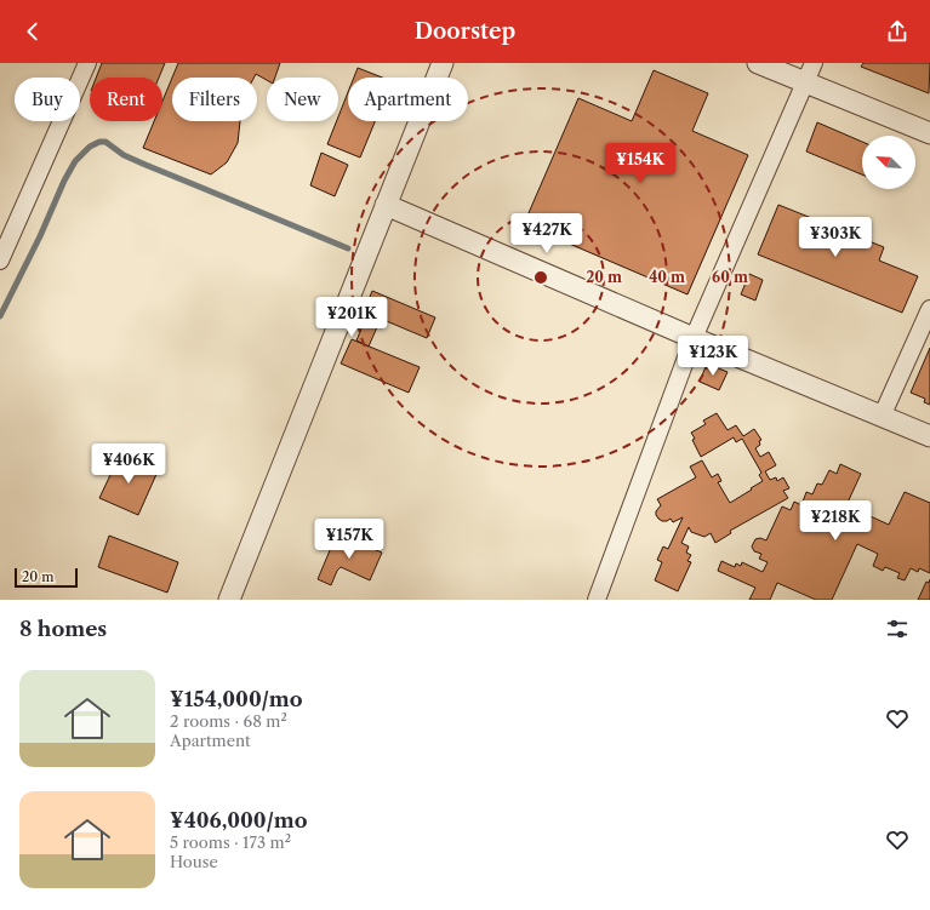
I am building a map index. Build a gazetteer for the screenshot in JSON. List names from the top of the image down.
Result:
{
  "scale_bar": "20 m",
  "north": "top left",
  "page": {
    "header": "Doorstep",
    "chip": [
      "Buy",
      "Rent",
      "Filters",
      "New",
      "Apartment"
    ],
    "price": [
      "¥154K",
      "¥427K",
      "¥303K",
      "¥201K",
      "¥123K",
      "¥406K",
      "¥218K",
      "¥157K"
    ],
    "scale": "20 m",
    "heading": "8 homes",
    "list": [
      {
        "name": "¥154,000/mo",
        "note": "2 rooms · 68 m² · Apartment"
      },
      {
        "name": "¥406,000/mo",
        "note": "5 rooms · 173 m² · House"
      }
    ]
  },
  "rings": ["20 m", "40 m", "60 m"]
}
